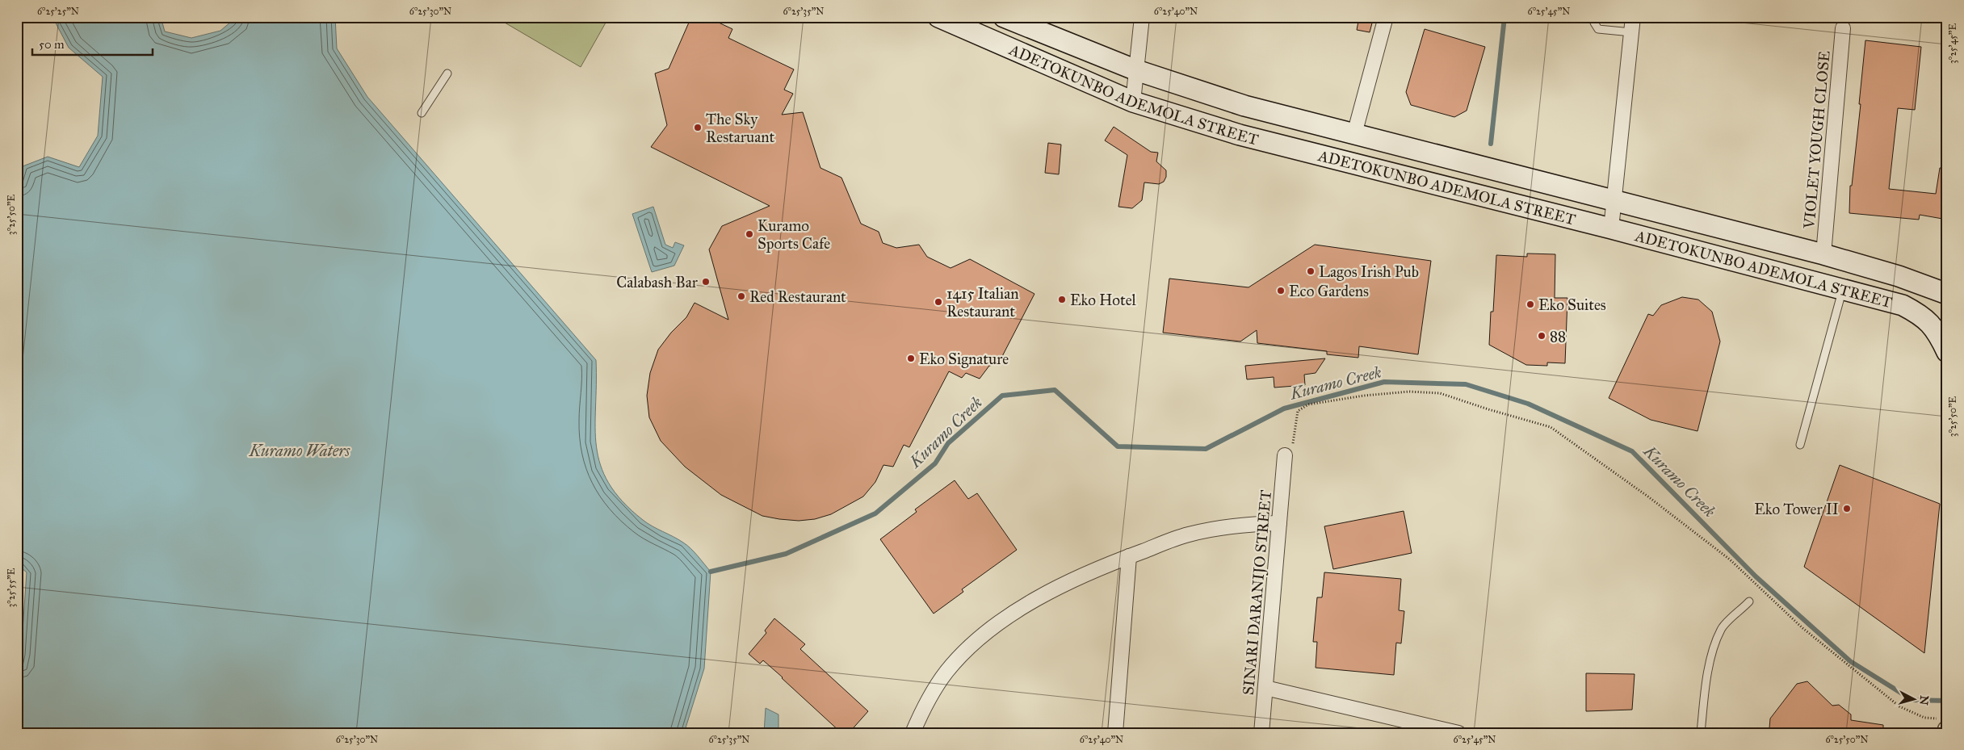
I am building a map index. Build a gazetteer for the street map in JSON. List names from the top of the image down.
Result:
{
  "streets": {
    "main road": ["ADETOKUNBO ADEMOLA STREET"],
    "street": ["VIOLET YOUGH CLOSE", "SINARI DARANIJO STREET"]
  },
  "crossings": [
    ["ADETOKUNBO ADEMOLA STREET", "VIOLET YOUGH CLOSE"]
  ],
  "water": ["Kuramo Creek", "Kuramo Waters"],
  "places": [
    "The Sky Restaruant",
    "Kuramo Sports Cafe",
    "Lagos Irish Pub",
    "Calabash Bar",
    "Eco Gardens",
    "Red Restaurant",
    "Eko Hotel",
    "1415 Italian Restaurant",
    "Eko Suites",
    "88",
    "Eko Signature",
    "Eko Tower II"
  ],
  "scale_bar": "50 m",
  "north": "right",
  "coordinates": [
    "6°25'25\"N",
    "6°25'30\"N",
    "6°25'35\"N",
    "6°25'40\"N",
    "6°25'45\"N",
    "3°25'45\"E",
    "3°25'50\"E",
    "3°25'55\"E",
    "6°25'50\"N"
  ]
}
